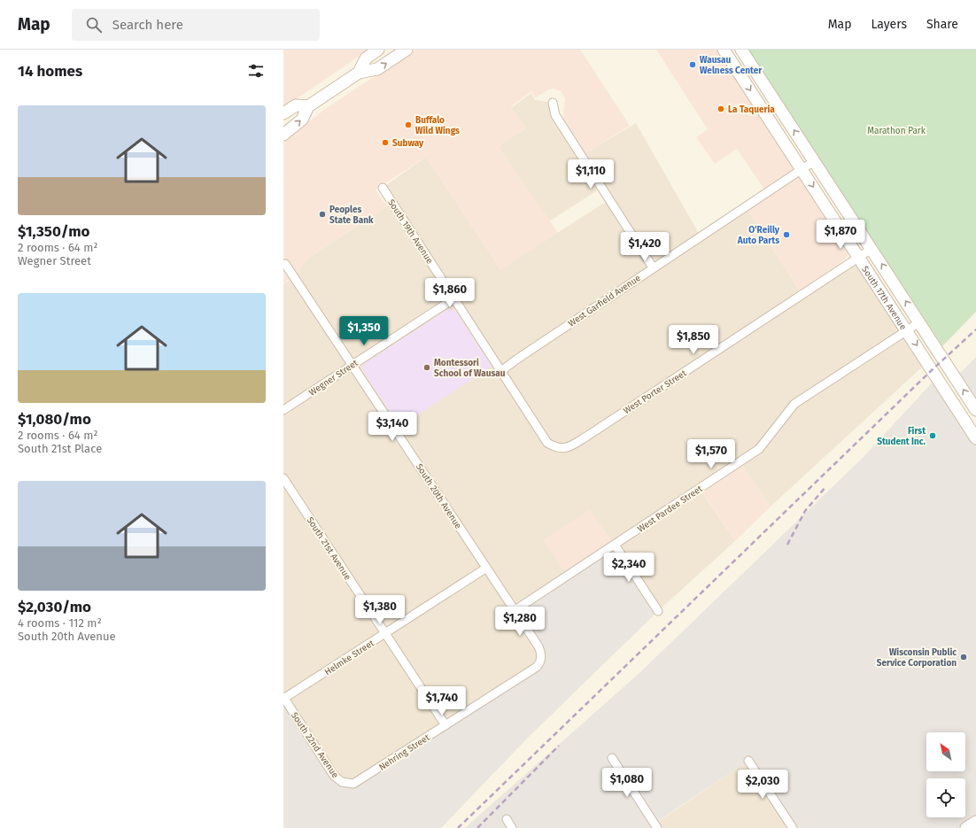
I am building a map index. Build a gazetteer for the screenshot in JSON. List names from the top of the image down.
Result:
{
  "streets": {
    "main road": ["South 17th Avenue"],
    "street": [
      "South 19th Avenue",
      "West Garfield Avenue",
      "Wegner Street",
      "West Porter Street",
      "South 20th Avenue",
      "West Pardee Street",
      "South 21st Avenue",
      "Helmke Street",
      "South 22nd Avenue",
      "Nehring Street"
    ]
  },
  "crossings": [
    ["South 19th Avenue", "West Garfield Avenue"],
    ["South 19th Avenue", "Wegner Street"],
    ["South 19th Avenue", "West Porter Street"],
    ["South 17th Avenue", "West Garfield Avenue"],
    ["South 17th Avenue", "West Porter Street"],
    ["South 17th Avenue", "West Pardee Street"],
    ["Wegner Street", "South 20th Avenue"],
    ["South 20th Avenue", "West Pardee Street"],
    ["South 20th Avenue", "Helmke Street"],
    ["South 20th Avenue", "Nehring Street"],
    ["South 21st Avenue", "Helmke Street"],
    ["South 21st Avenue", "Nehring Street"],
    ["Helmke Street", "South 22nd Avenue"],
    ["South 22nd Avenue", "Nehring Street"]
  ],
  "parks": ["Marathon Park"],
  "places": [
    "Wausau Welness Center",
    "La Taqueria",
    "Buffalo Wild Wings",
    "Subway",
    "Peoples State Bank",
    "O'Reilly Auto Parts",
    "Montessori School of Wausau",
    "First Student Inc.",
    "Wisconsin Public Service Corporation"
  ],
  "north": "top left",
  "page": {
    "header": "Map",
    "search": "Search here",
    "nav": ["Map", "Layers", "Share"],
    "heading": "14 homes",
    "list": [
      {
        "name": "$1,350/mo",
        "note": "2 rooms · 64 m² · Wegner Street"
      },
      {
        "name": "$1,080/mo",
        "note": "2 rooms · 64 m² · South 21st Place"
      },
      {
        "name": "$2,030/mo",
        "note": "4 rooms · 112 m² · South 20th Avenue"
      }
    ],
    "price": [
      "$1,110",
      "$1,870",
      "$1,420",
      "$1,860",
      "$1,350",
      "$1,850",
      "$3,140",
      "$1,570",
      "$2,340",
      "$1,380",
      "$1,280",
      "$1,740",
      "$1,080",
      "$2,030"
    ]
  }
}
